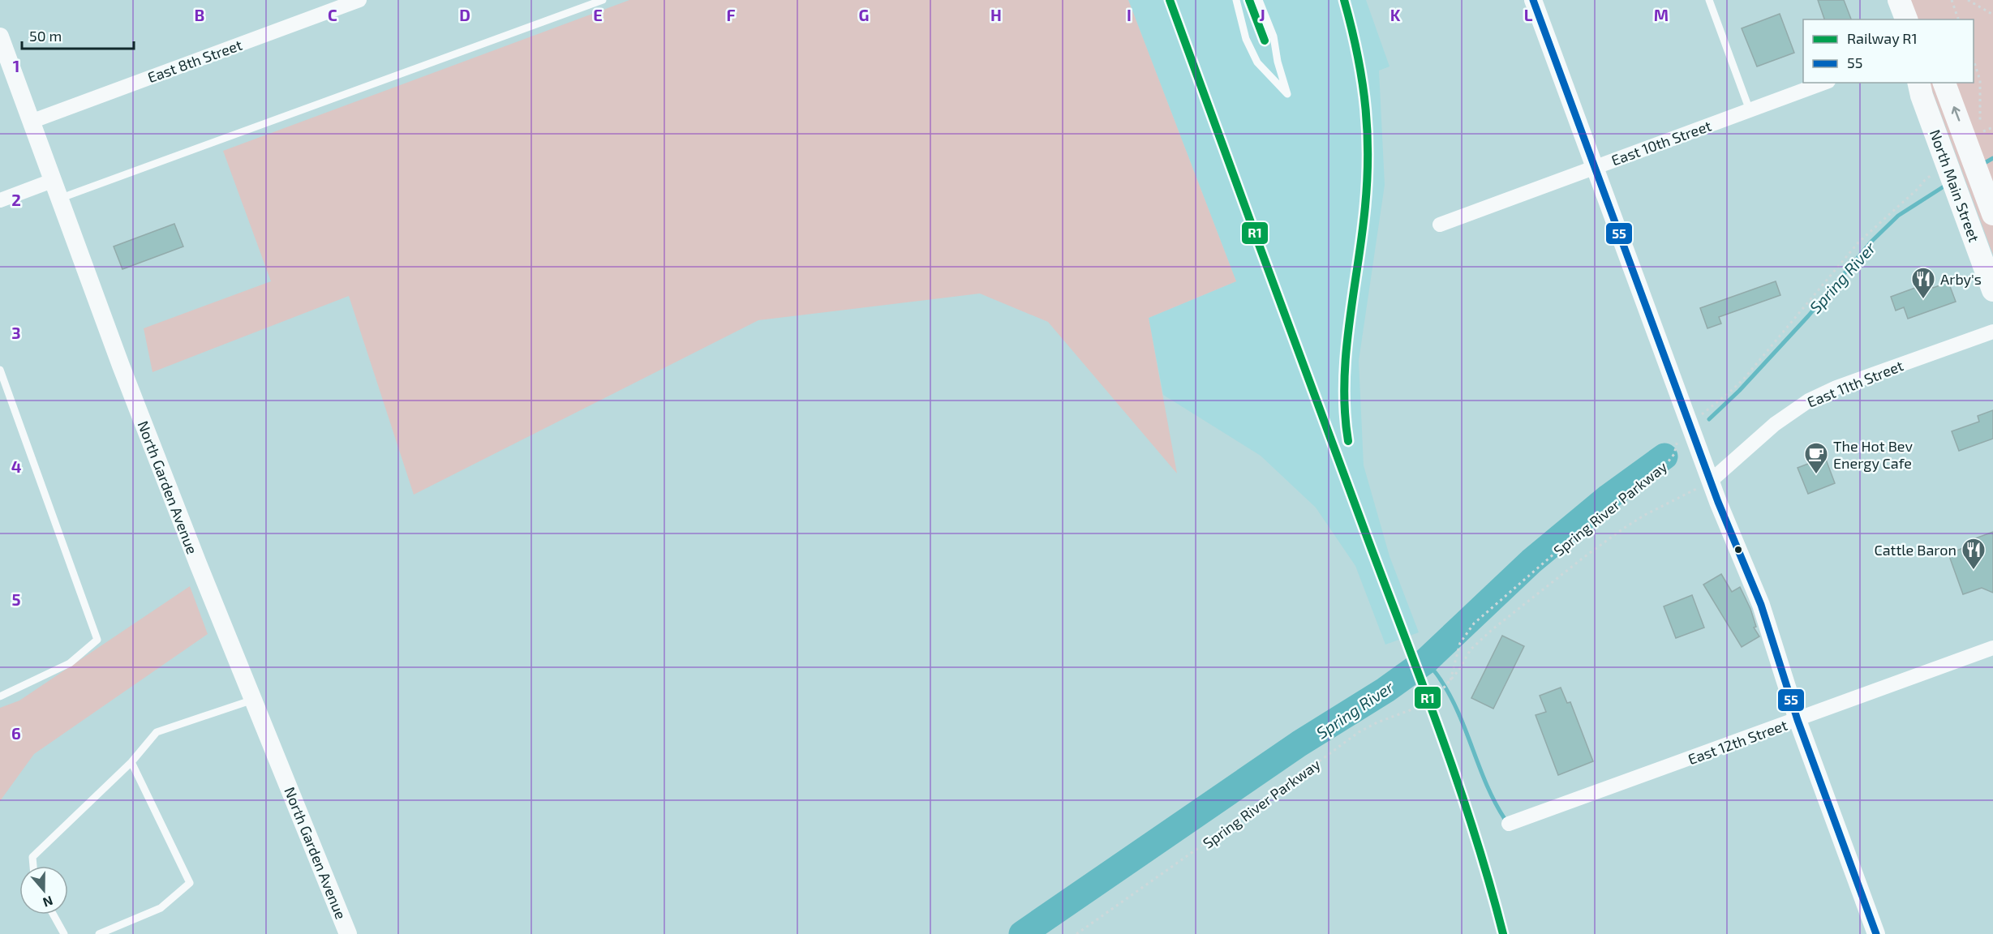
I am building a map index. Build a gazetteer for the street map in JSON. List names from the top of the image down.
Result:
{
  "streets": {
    "main road": ["North Main Street"],
    "street": [
      "East 8th Street",
      "East 10th Street",
      "East 11th Street",
      "North Garden Avenue",
      "East 12th Street"
    ],
    "path": ["Spring River Parkway"]
  },
  "crossings": [
    ["East 8th Street", "North Garden Avenue"],
    ["East 11th Street", "Spring River Parkway"]
  ],
  "water": ["Spring River"],
  "places": {
    "restaurant": ["Arby's", "Cattle Baron"],
    "cafe": ["The Hot Bev Energy Cafe"]
  },
  "lines": ["rail line R1", "transit line 55"],
  "legend": ["Railway R1", "55"],
  "scale_bar": "50 m",
  "north": "bottom",
  "grid": {
    "columns": [
      "B",
      "C",
      "D",
      "E",
      "F",
      "G",
      "H",
      "I",
      "J",
      "K",
      "L",
      "M"
    ],
    "rows": [
      "1",
      "2",
      "3",
      "4",
      "5",
      "6"
    ]
  }
}
